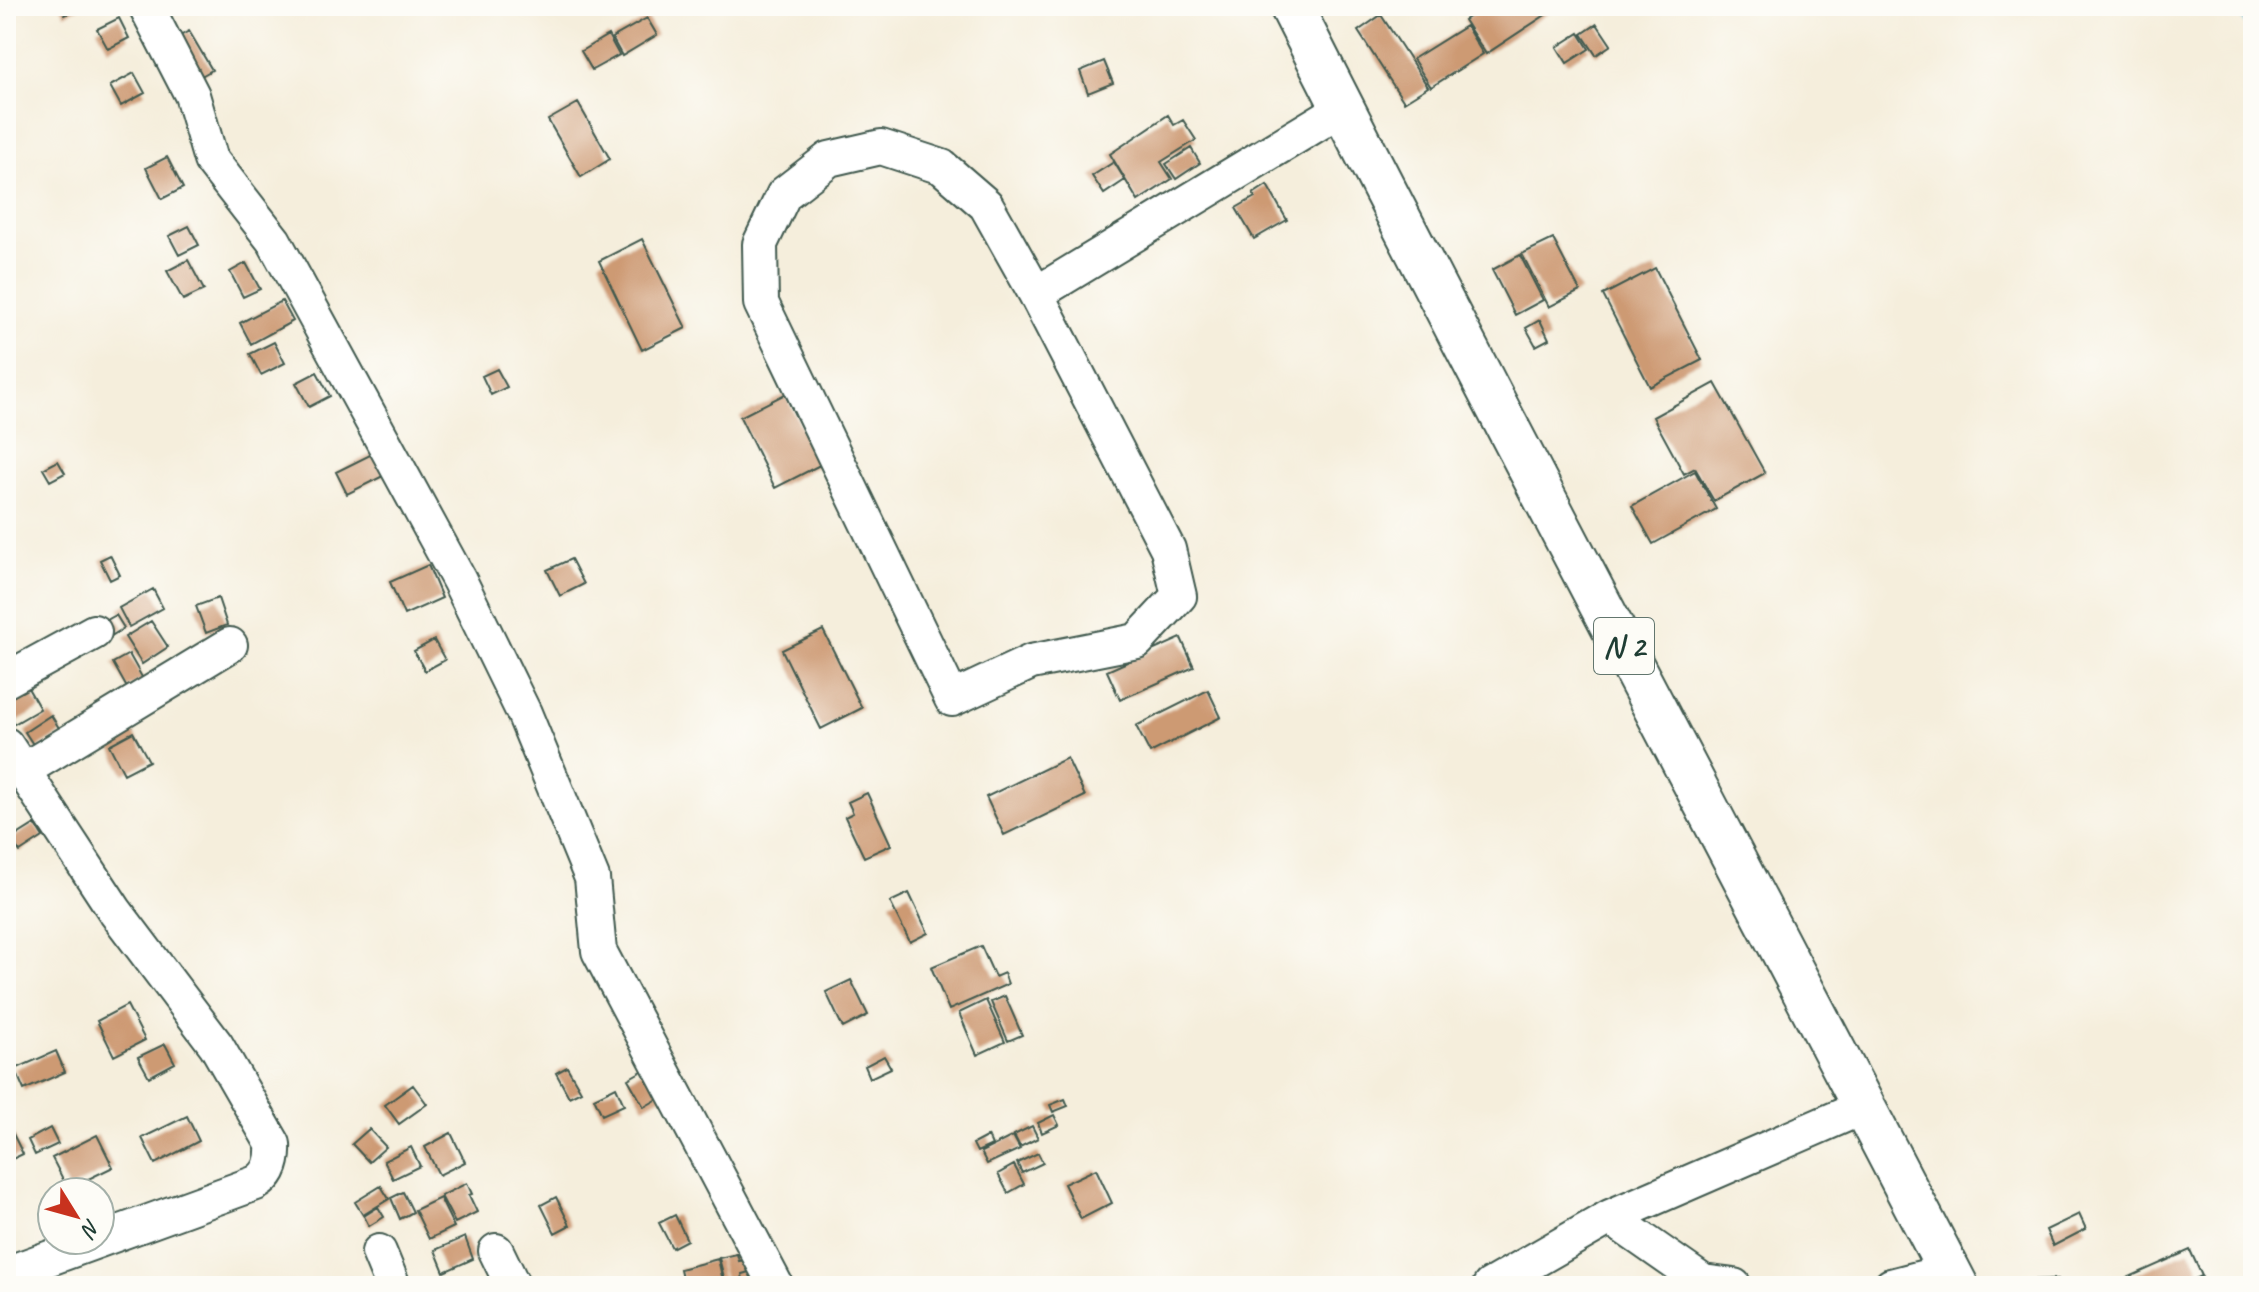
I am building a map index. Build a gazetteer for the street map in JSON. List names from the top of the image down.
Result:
{
  "streets": {
    "main road": ["N 2"]
  },
  "north": "bottom right"
}
